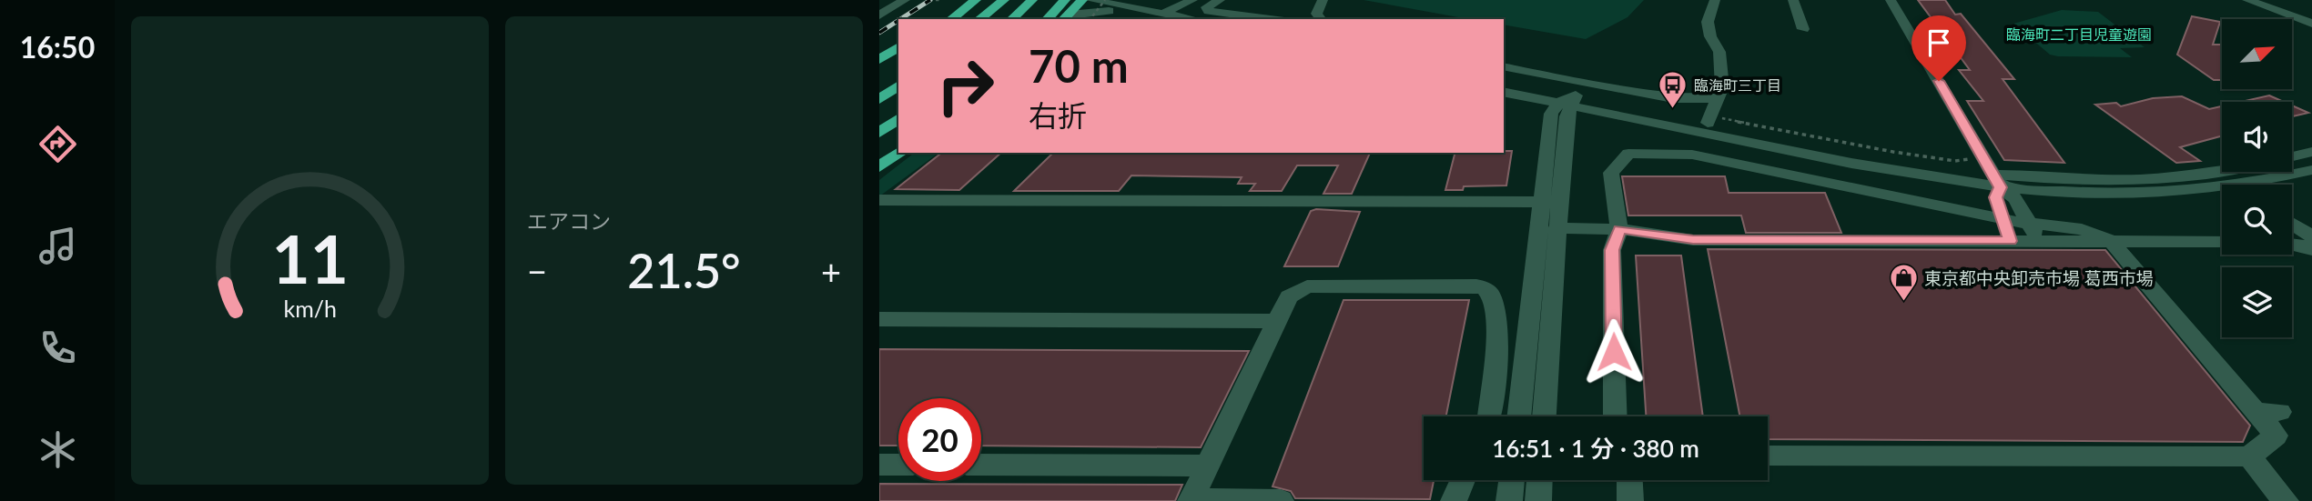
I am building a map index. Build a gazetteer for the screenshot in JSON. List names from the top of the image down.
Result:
{
  "parks": ["臨海町二丁目児童遊園"],
  "places": {
    "bus stop": ["臨海町三丁目"],
    "shop": ["東京都中央卸売市場 葛西市場"]
  },
  "north": "top right",
  "page": {
    "tabs": "16:50",
    "tile": "エアコン",
    "turn": ["70 m", "右折"],
    "heat": ["−", "21.5°", "+"],
    "limit": "20",
    "trip": "16:51 · 1 分 · 380 m",
    "gauge": ["11", "km/h"]
  }
}
